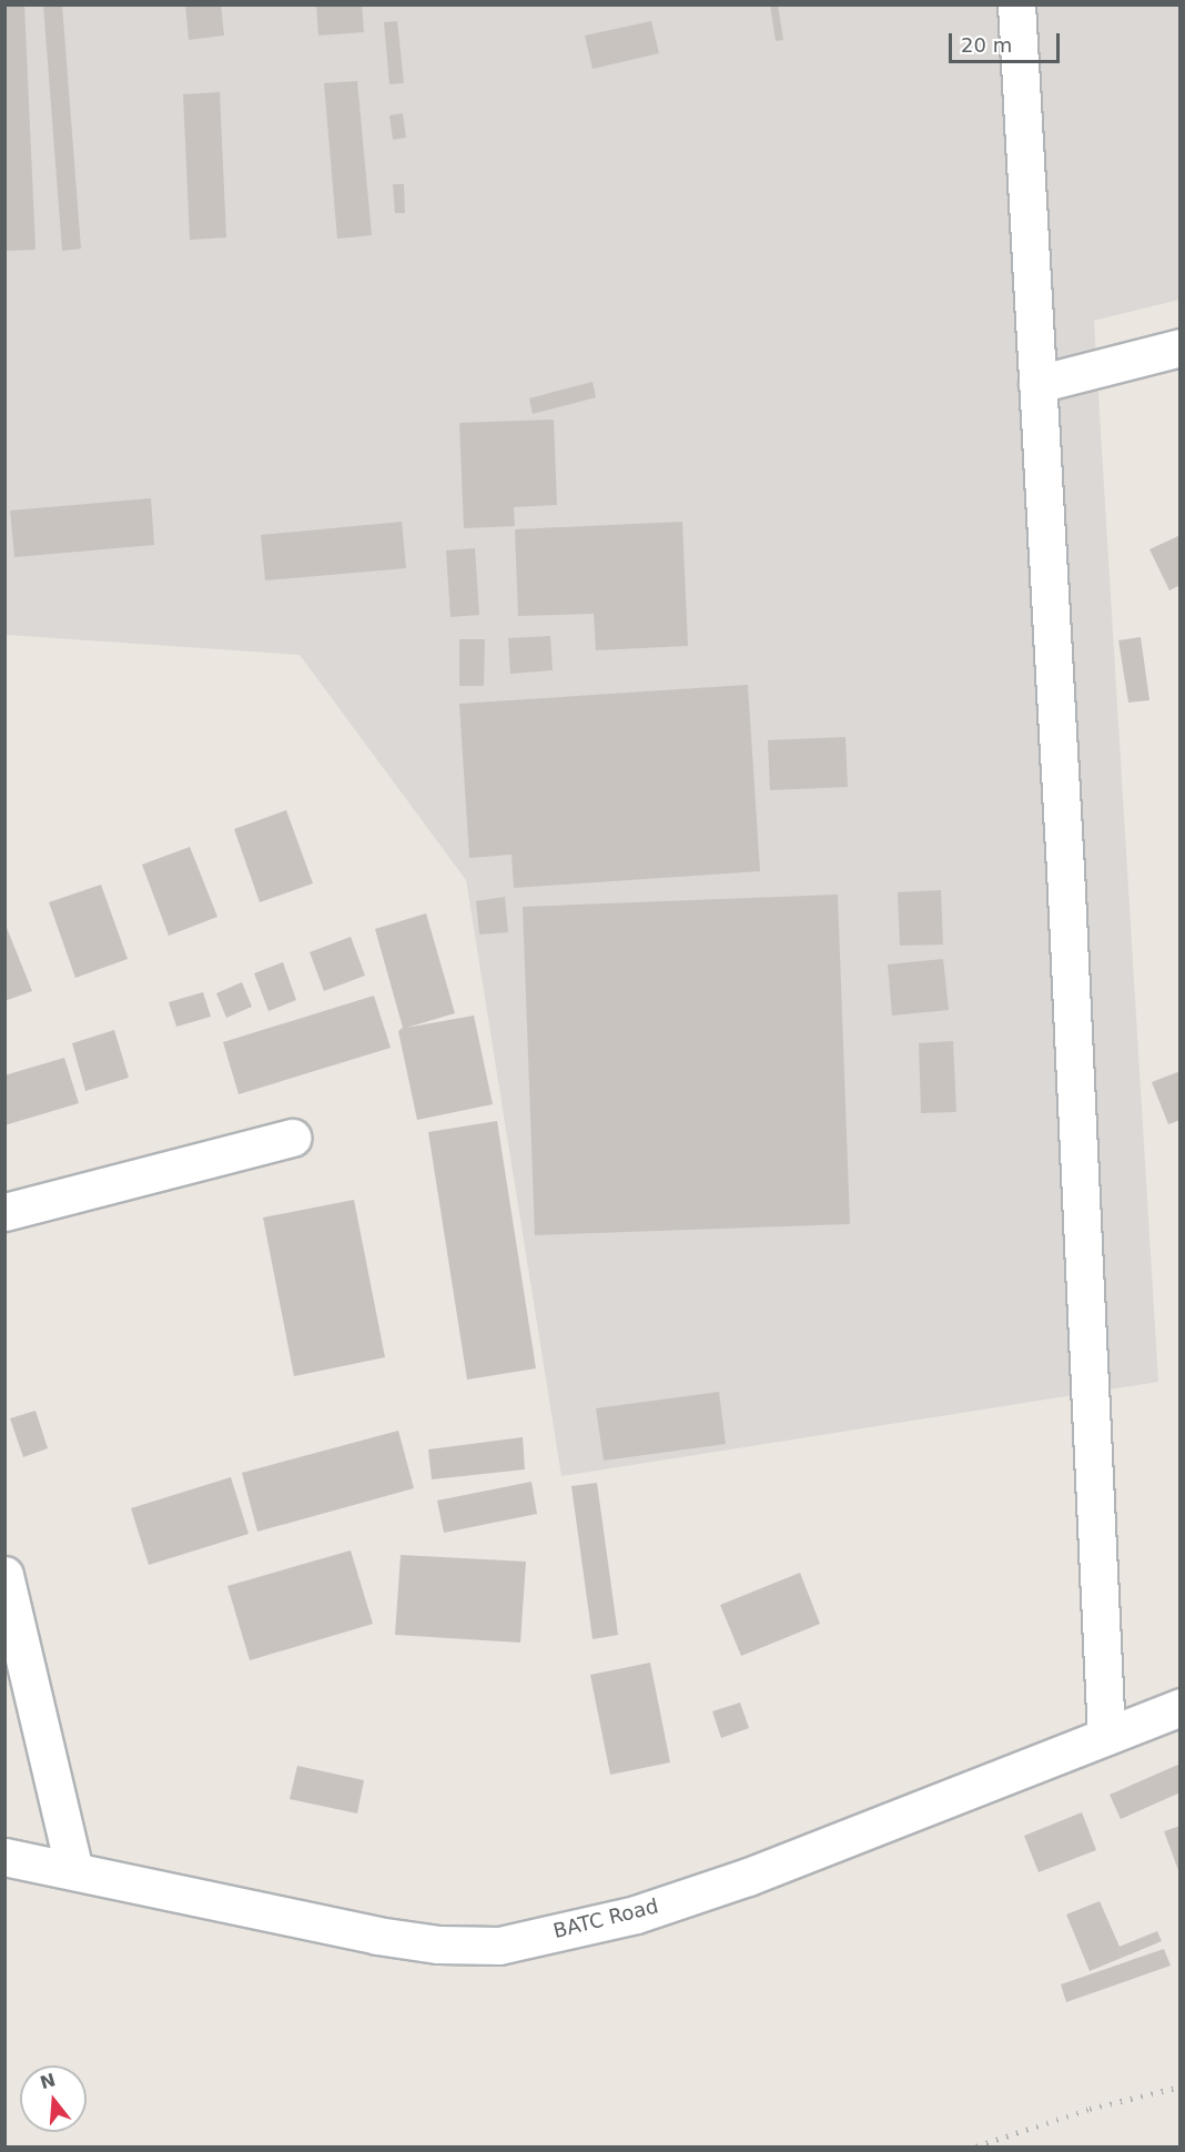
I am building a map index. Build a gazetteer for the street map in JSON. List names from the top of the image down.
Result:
{
  "streets": {
    "street": ["BATC Road"]
  },
  "scale_bar": "20 m",
  "north": "top"
}
